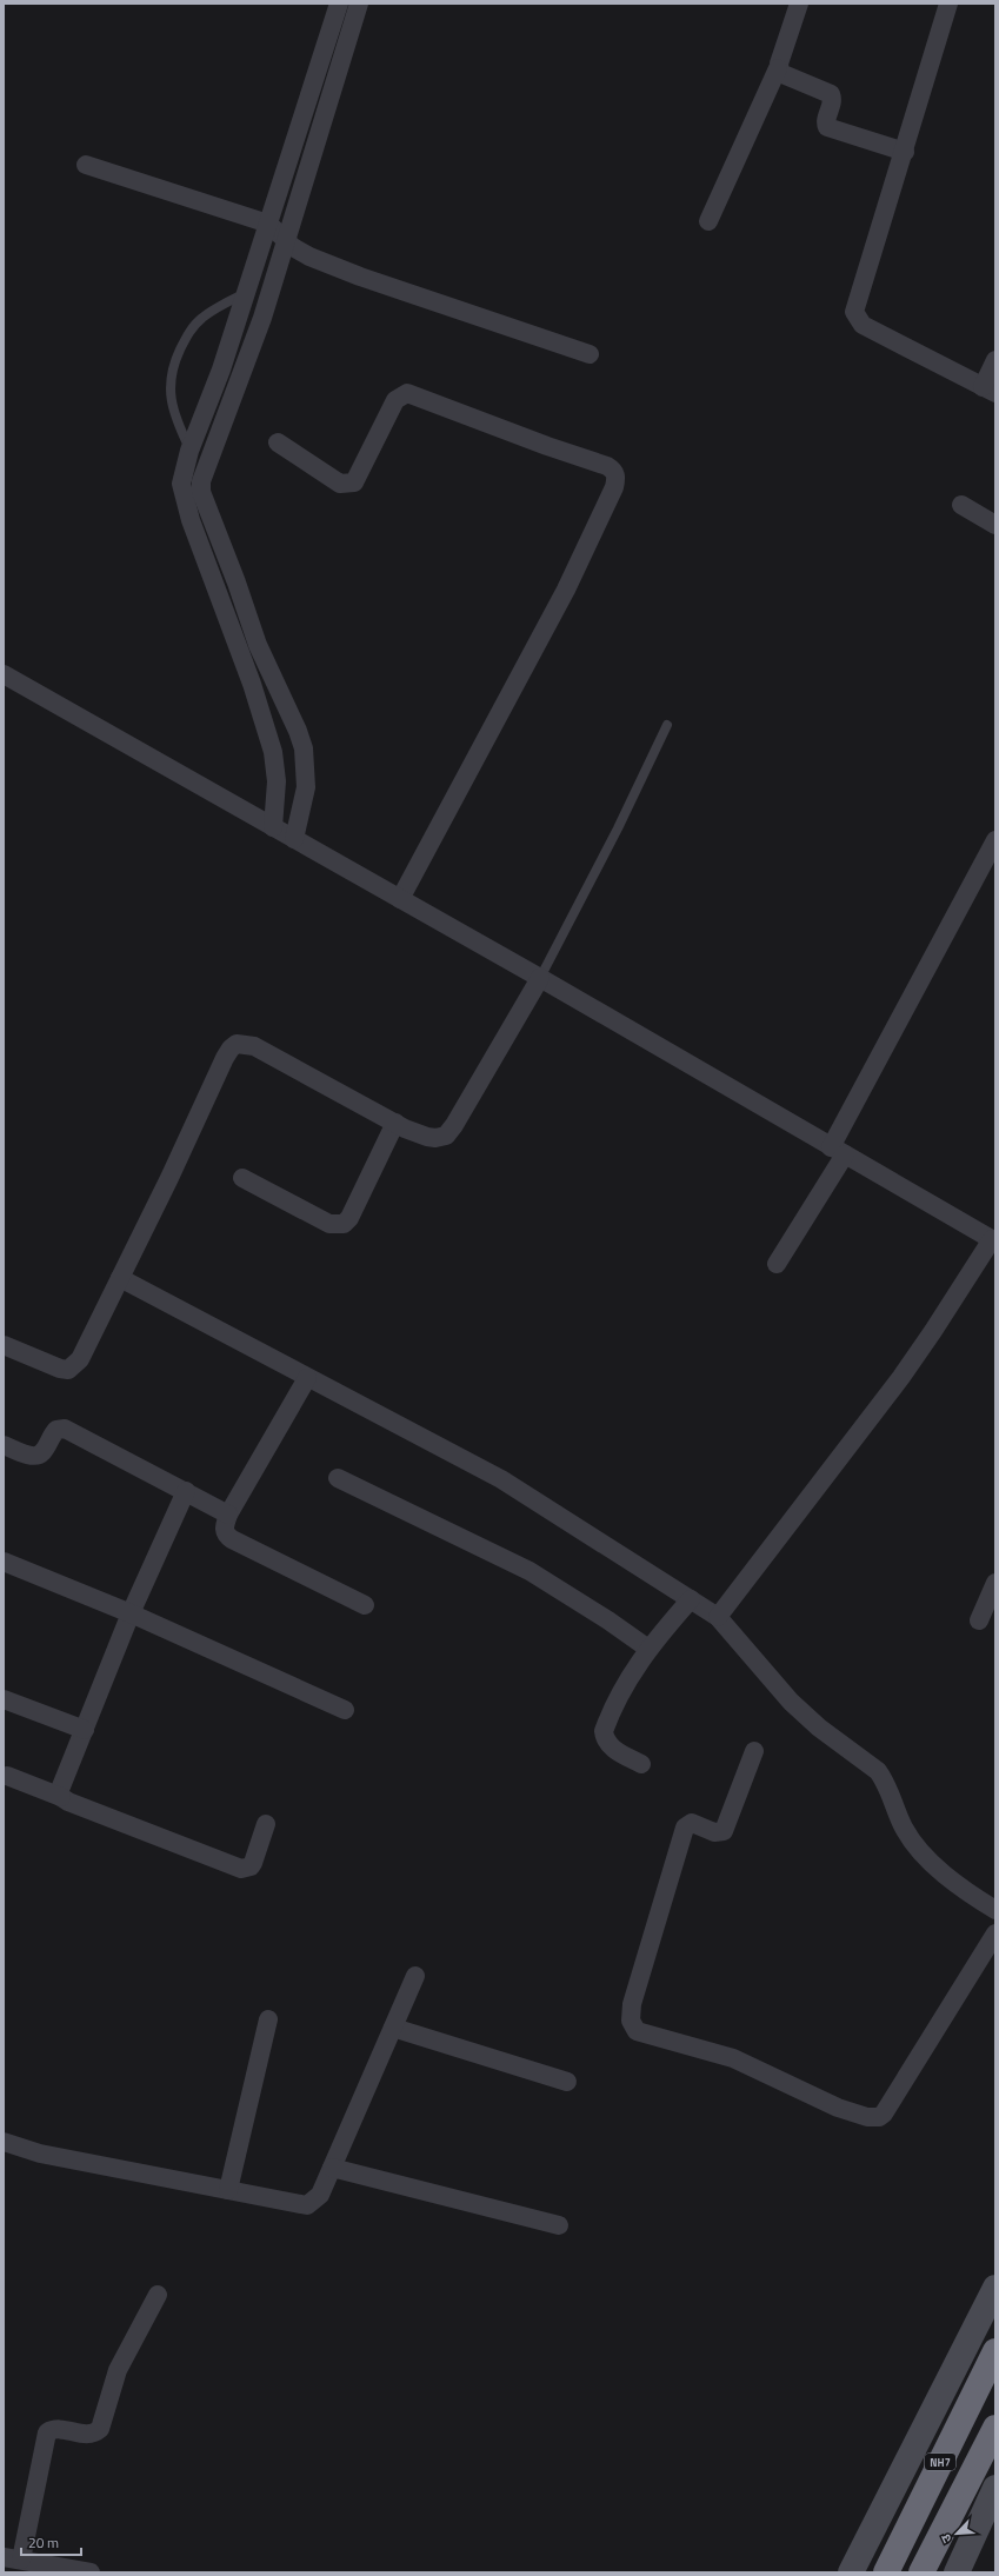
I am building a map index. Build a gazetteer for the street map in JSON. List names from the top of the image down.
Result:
{
  "streets": {
    "highway": ["NH7"]
  },
  "scale_bar": "20 m",
  "north": "bottom left"
}
